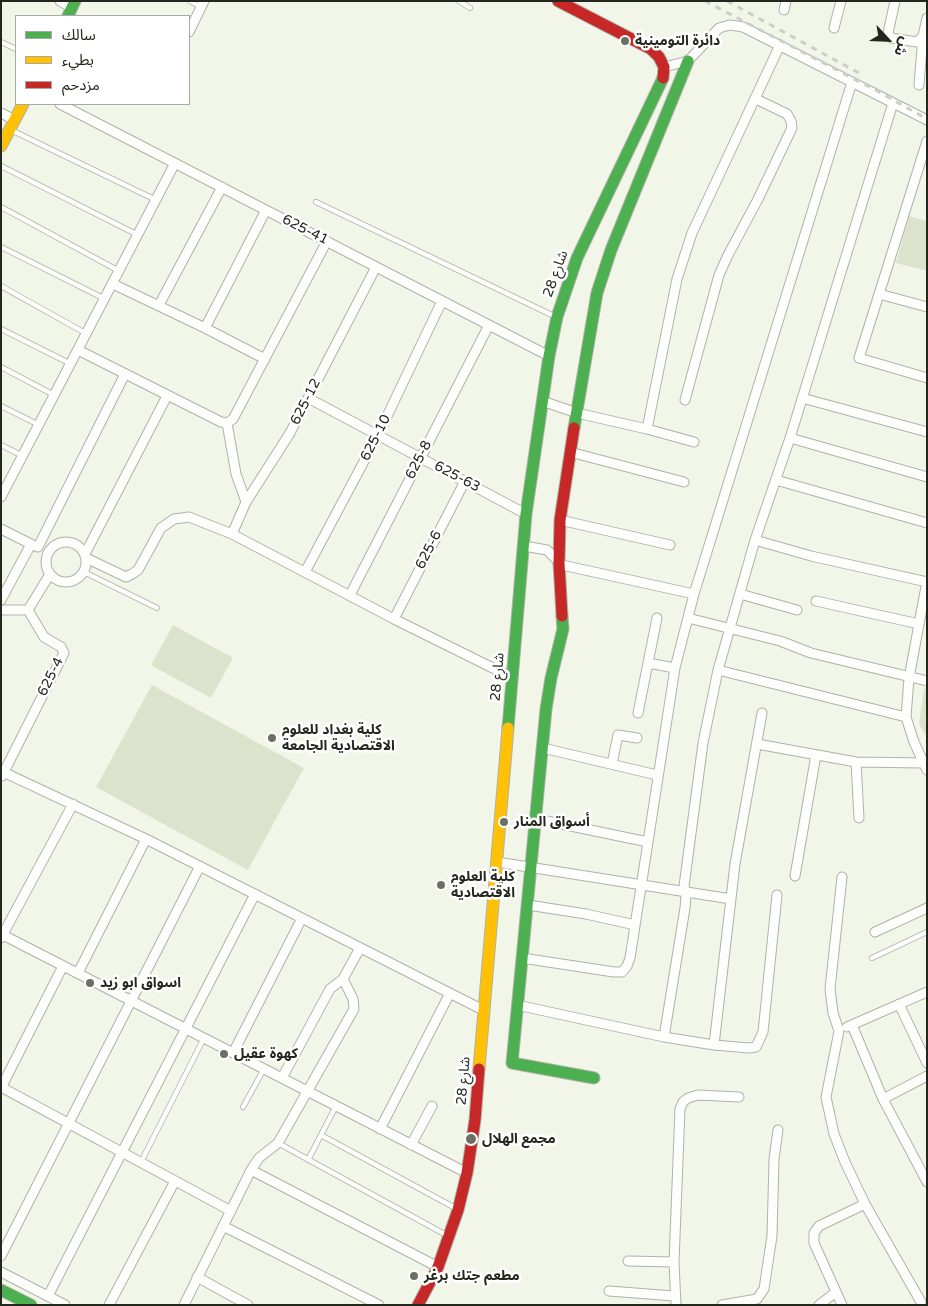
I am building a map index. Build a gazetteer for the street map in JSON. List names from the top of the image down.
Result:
{
  "streets": {
    "street": [
      "625-41",
      "شارع 28",
      "625-12",
      "625-10",
      "625-8",
      "625-63",
      "625-6",
      "625-4"
    ]
  },
  "crossings": [
    ["625-41", "شارع 28"],
    ["625-41", "625-12"],
    ["625-41", "625-10"],
    ["625-41", "625-8"],
    ["شارع 28", "625-63"],
    ["625-12", "625-63"],
    ["625-10", "625-63"],
    ["625-8", "625-63"],
    ["625-63", "625-6"]
  ],
  "places": [
    "دائرة التومينية",
    "كلية بغداد للعلوم الاقتصادية الجامعة",
    "أسواق المنار",
    "كلية العلوم الاقتصادية",
    "اسواق ابو زيد",
    "كهوة عقيل",
    "مجمع الهلال",
    "مطعم جتك برغر"
  ],
  "legend": ["سالك", "بطيء", "مزدحم"],
  "north": "bottom right"
}
